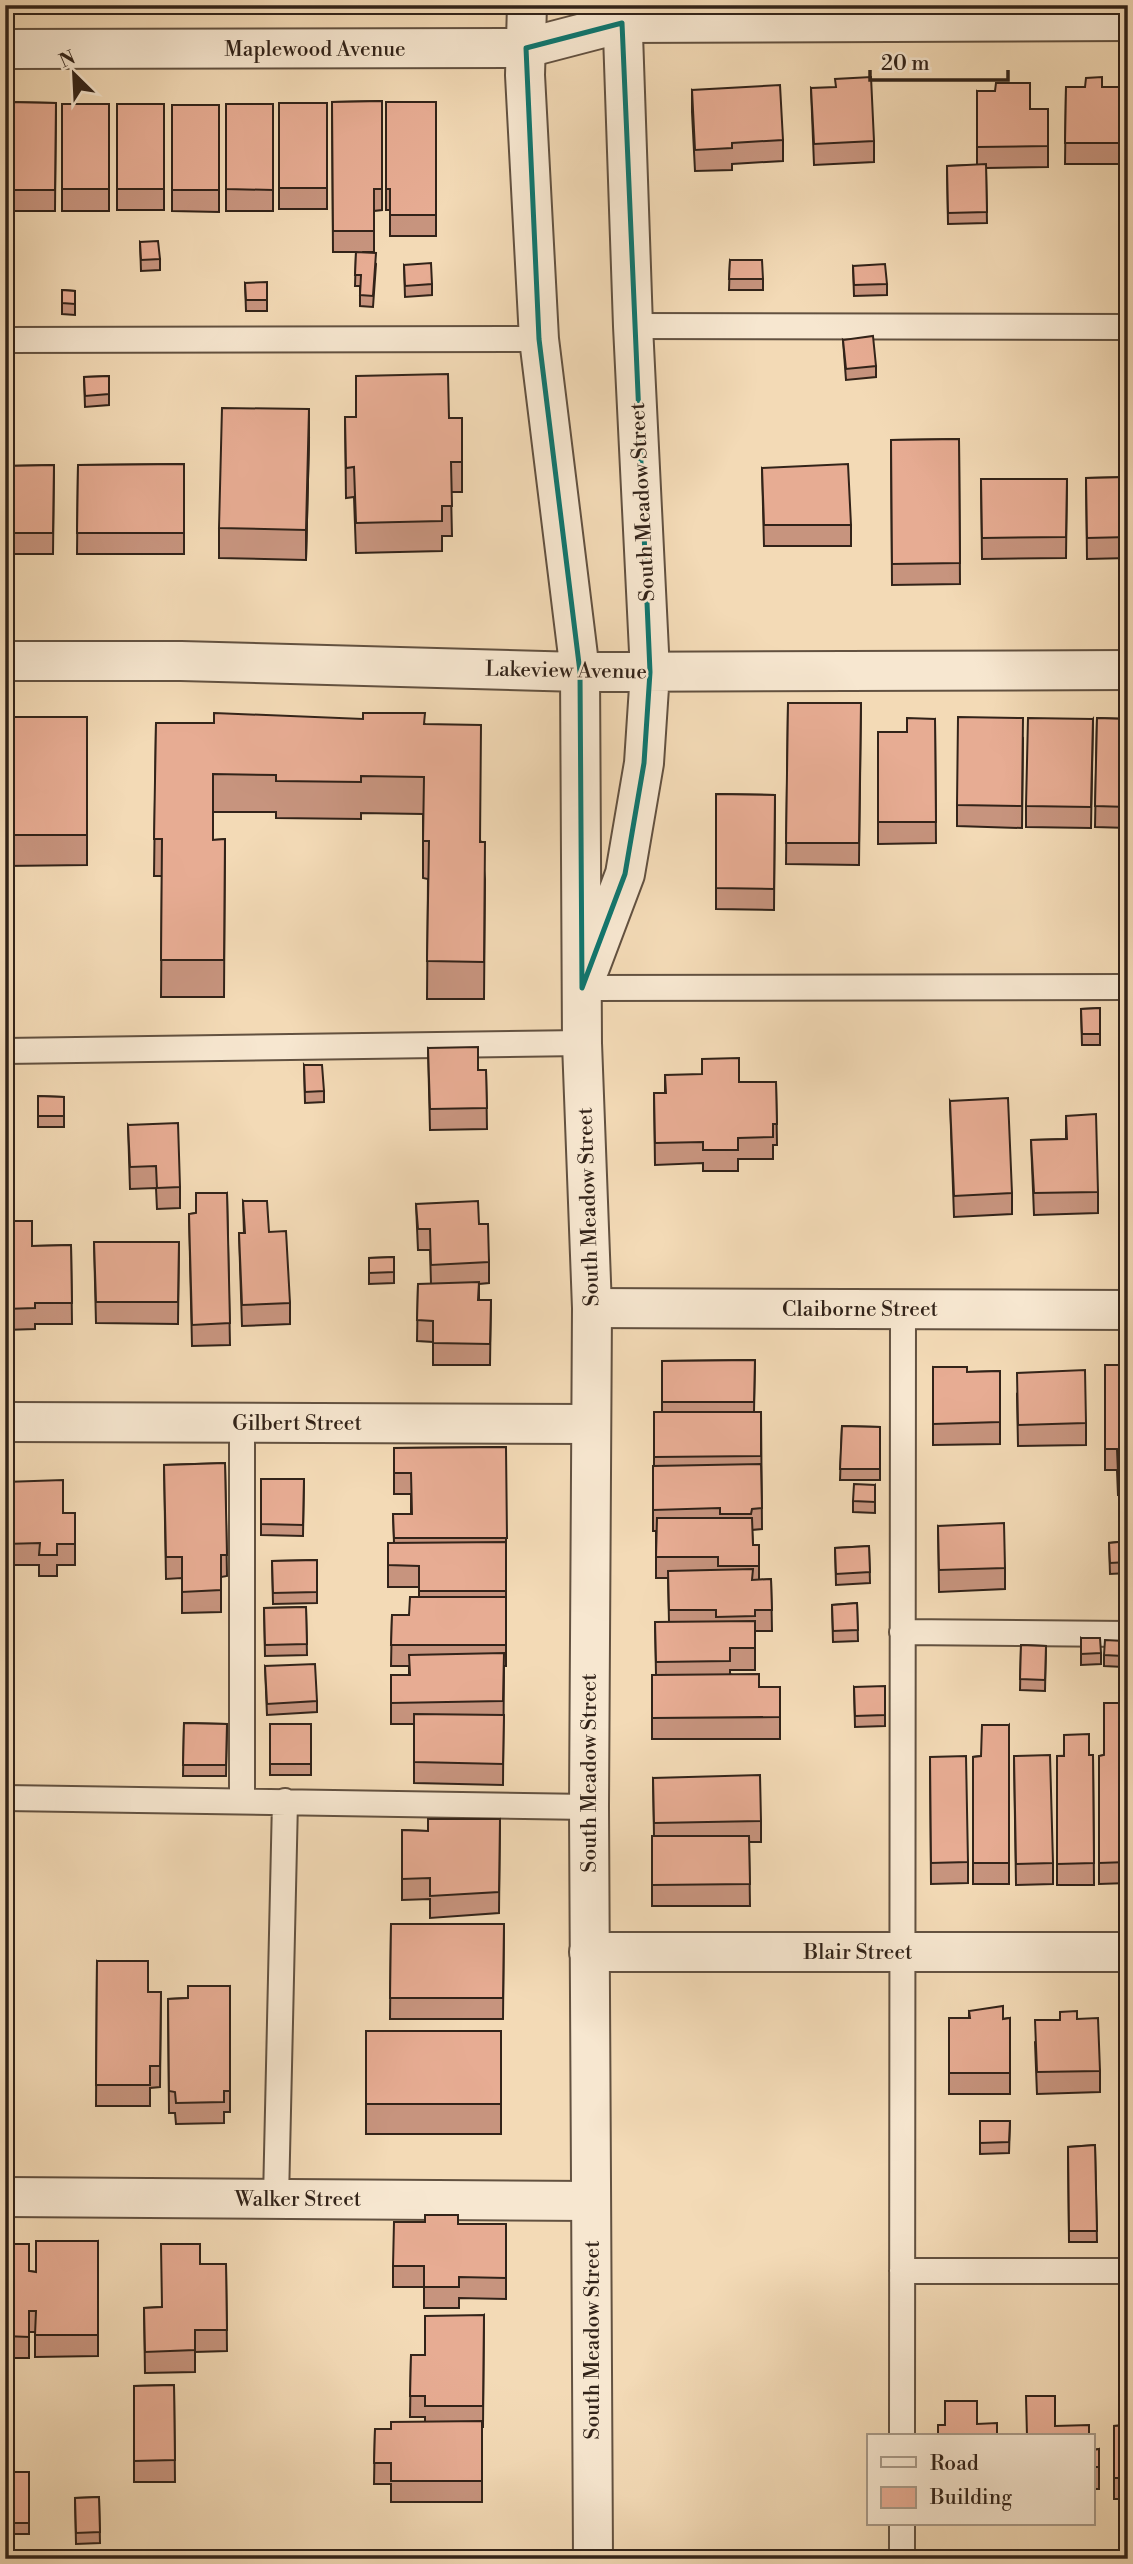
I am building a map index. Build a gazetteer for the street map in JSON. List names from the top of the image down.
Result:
{
  "streets": {
    "street": [
      "Maplewood Avenue",
      "South Meadow Street",
      "Lakeview Avenue",
      "Claiborne Street",
      "Gilbert Street",
      "Blair Street",
      "Walker Street"
    ]
  },
  "crossings": [
    ["Maplewood Avenue", "South Meadow Street"],
    ["South Meadow Street", "Lakeview Avenue"],
    ["South Meadow Street", "Claiborne Street"],
    ["South Meadow Street", "Gilbert Street"],
    ["South Meadow Street", "Blair Street"],
    ["South Meadow Street", "Walker Street"]
  ],
  "legend": ["Road", "Building"],
  "scale_bar": "20 m",
  "north": "top left"
}
